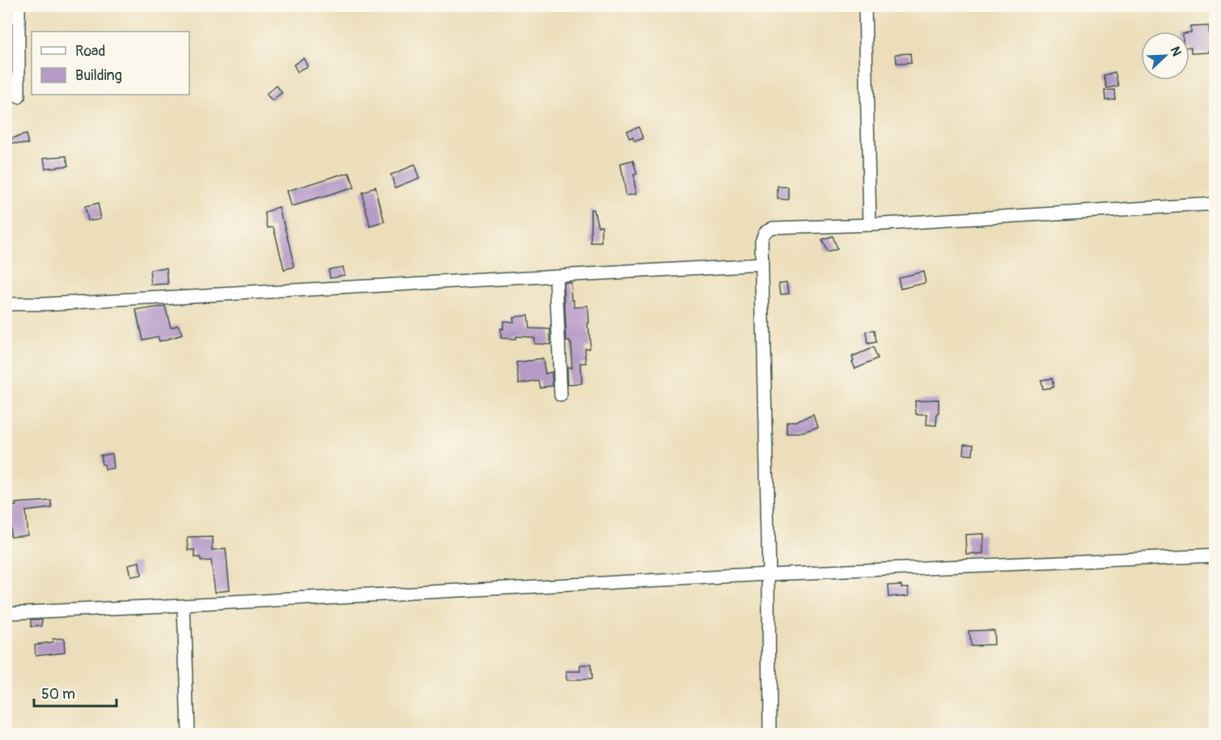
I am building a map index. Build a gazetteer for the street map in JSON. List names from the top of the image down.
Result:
{
  "legend": ["Road", "Building"],
  "scale_bar": "50 m",
  "north": "top right"
}
